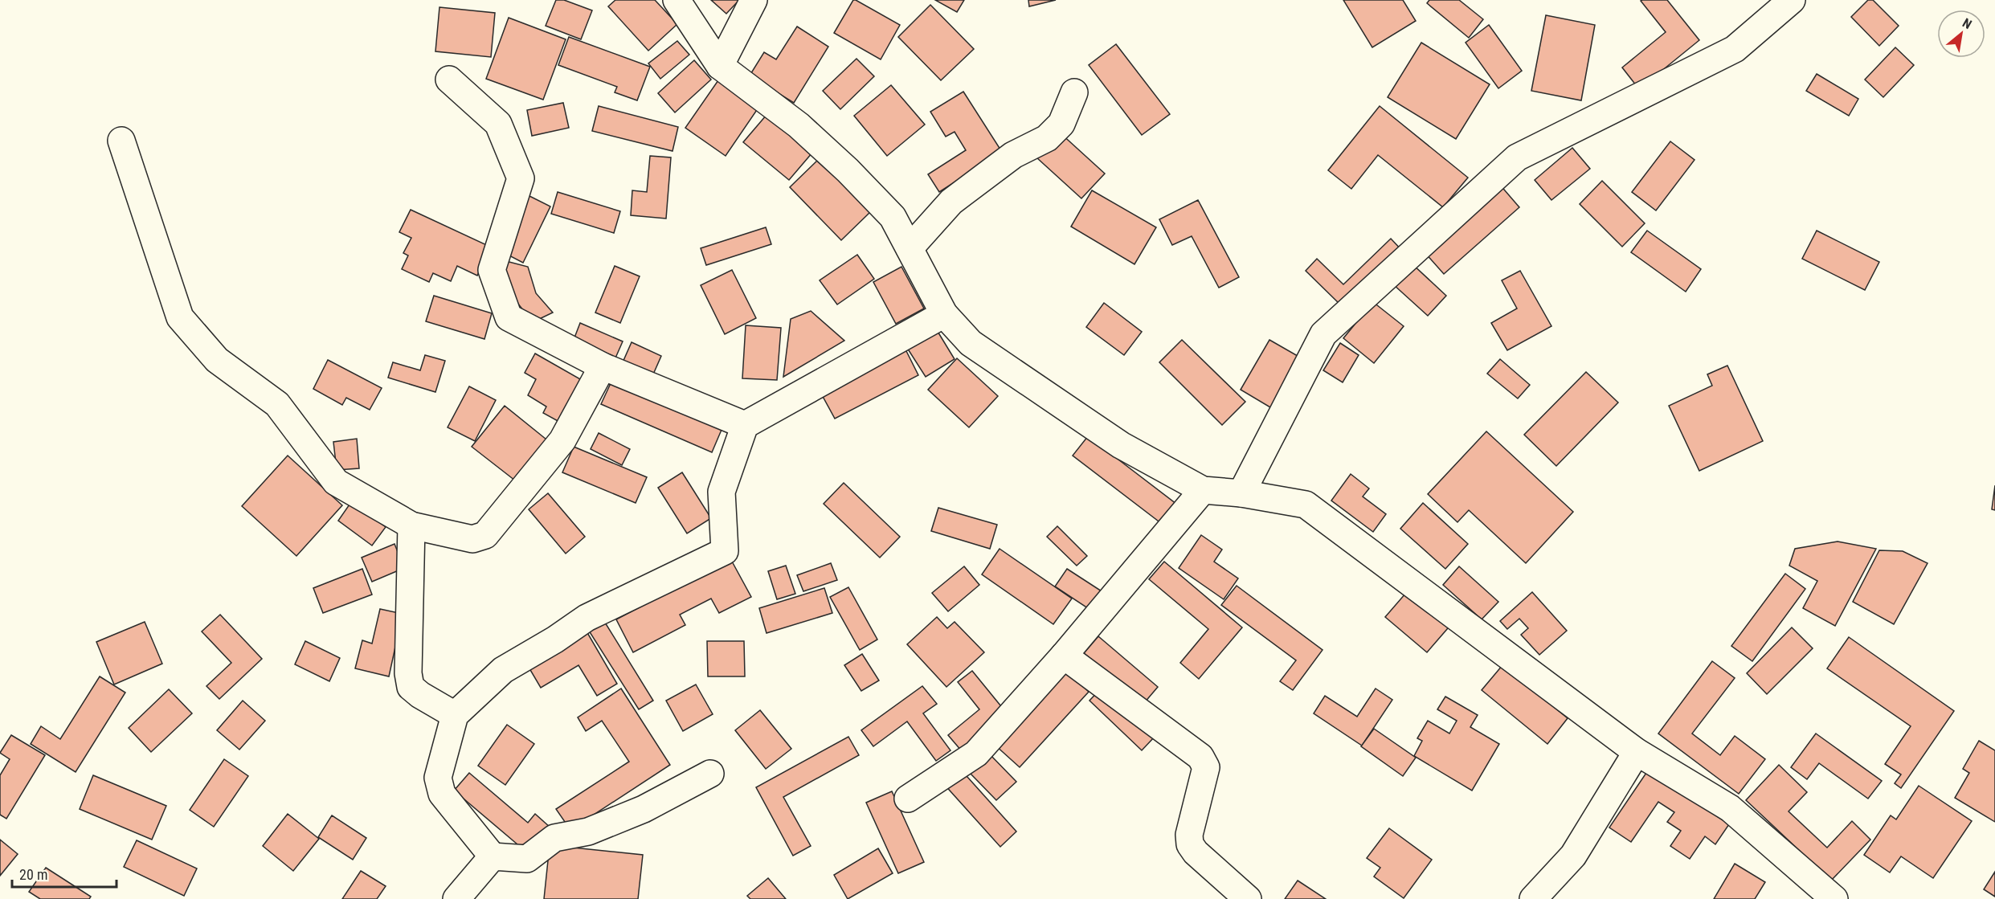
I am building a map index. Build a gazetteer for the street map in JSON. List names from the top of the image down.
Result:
{
  "scale_bar": "20 m",
  "north": "top right"
}
